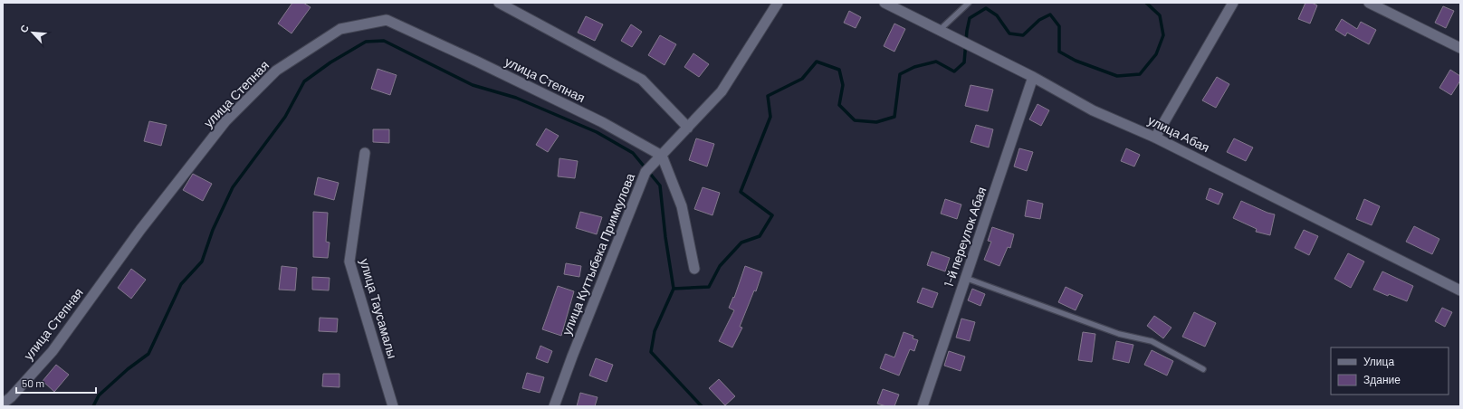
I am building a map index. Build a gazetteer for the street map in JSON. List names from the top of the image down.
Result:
{
  "streets": {
    "street": [
      "улица Степная",
      "улица Абая",
      "1-й переулок Абая",
      "улица Куттыбека Примкулова",
      "улица Таусамалы"
    ]
  },
  "crossings": [
    ["улица Степная", "улица Куттыбека Примкулова"],
    ["улица Абая", "1-й переулок Абая"]
  ],
  "legend": ["Улица", "Здание"],
  "scale_bar": "50 m",
  "north": "top left"
}
